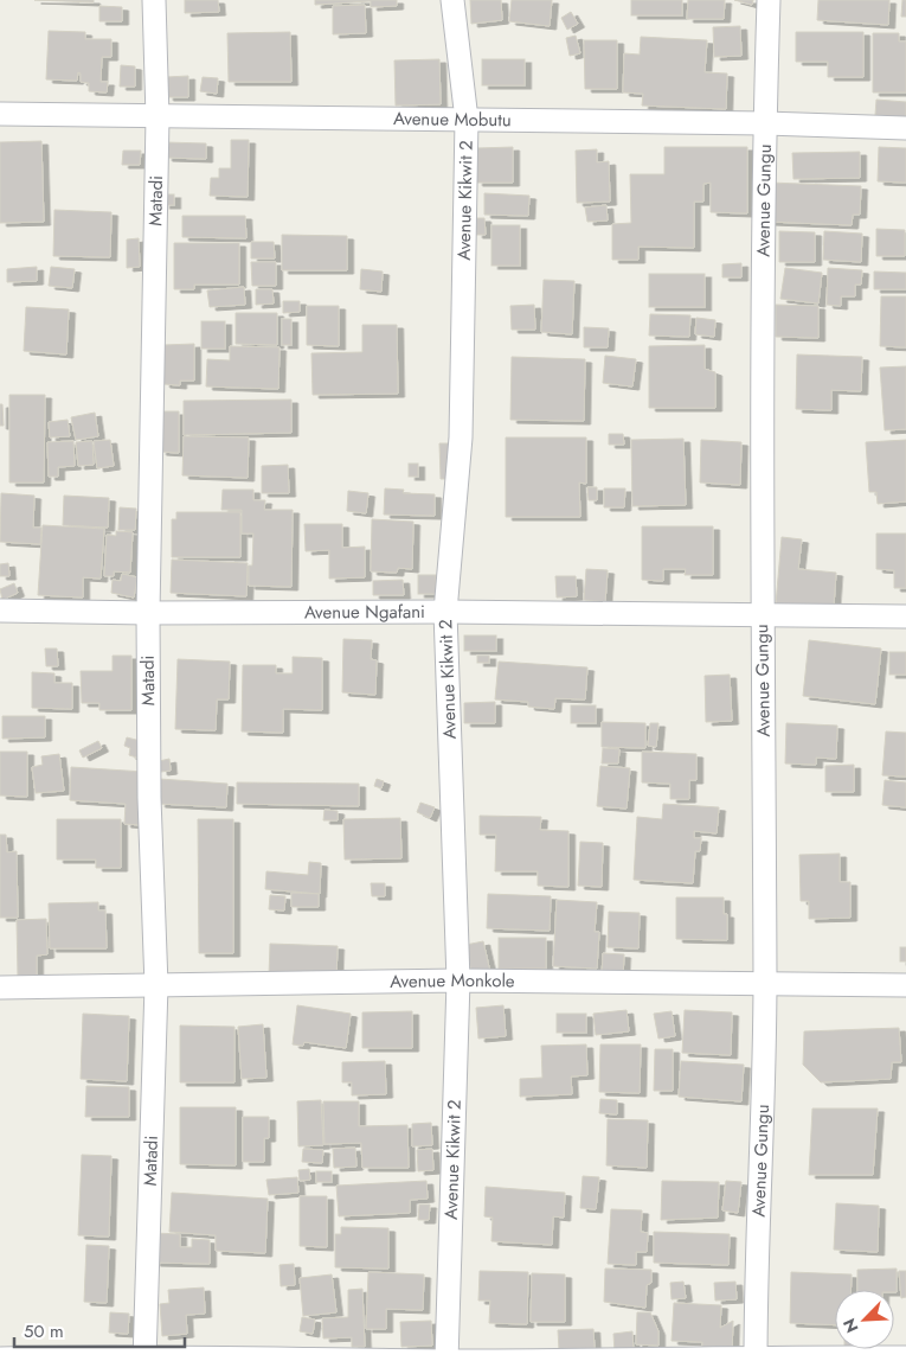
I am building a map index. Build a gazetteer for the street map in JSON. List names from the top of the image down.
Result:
{
  "streets": {
    "street": [
      "Avenue Mobutu",
      "Matadi",
      "Avenue Kikwit 2",
      "Avenue Gungu",
      "Avenue Ngafani",
      "Avenue Monkole"
    ]
  },
  "crossings": [
    ["Avenue Mobutu", "Matadi"],
    ["Avenue Mobutu", "Avenue Kikwit 2"],
    ["Avenue Mobutu", "Avenue Gungu"],
    ["Matadi", "Avenue Ngafani"],
    ["Matadi", "Avenue Monkole"],
    ["Avenue Kikwit 2", "Avenue Ngafani"],
    ["Avenue Kikwit 2", "Avenue Monkole"],
    ["Avenue Gungu", "Avenue Ngafani"],
    ["Avenue Gungu", "Avenue Monkole"]
  ],
  "scale_bar": "50 m",
  "north": "bottom left"
}
